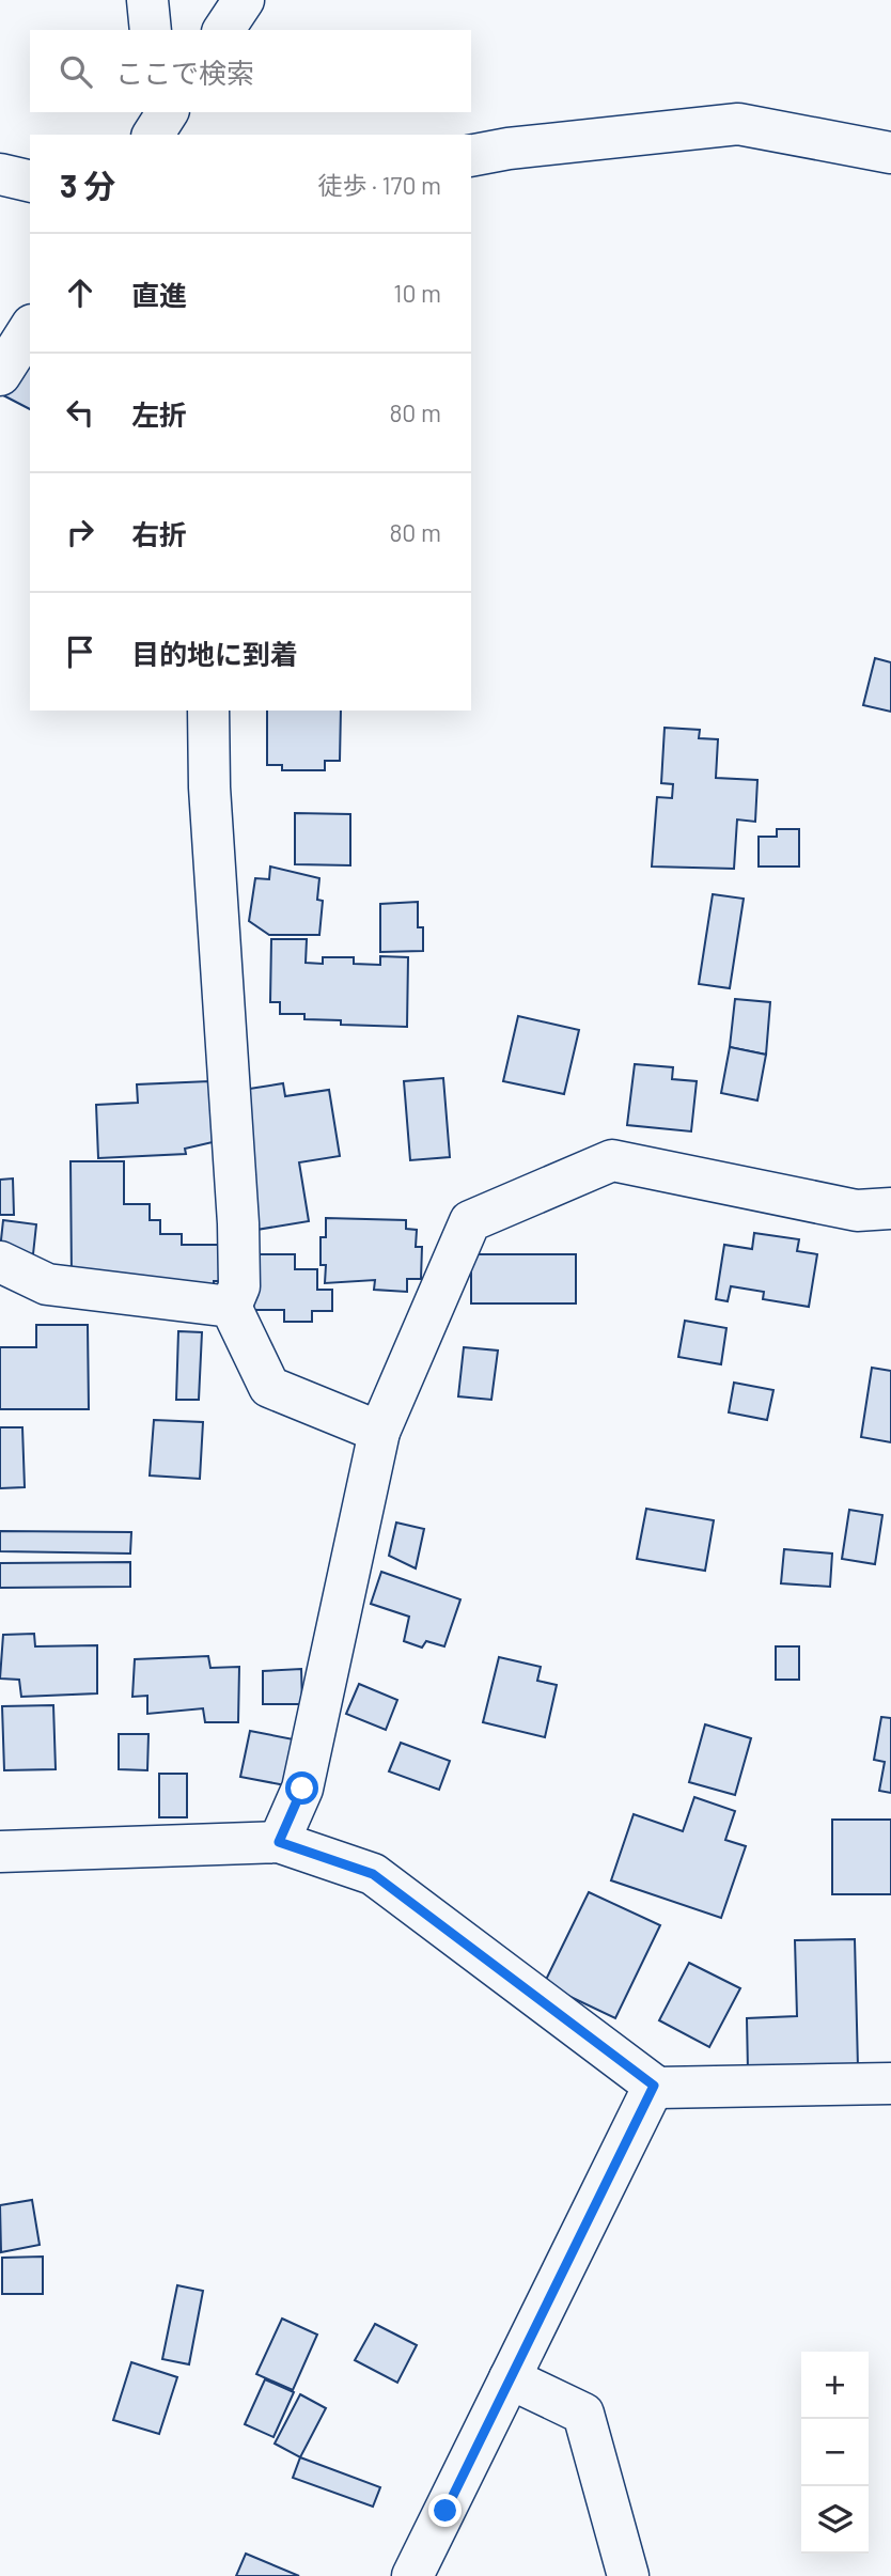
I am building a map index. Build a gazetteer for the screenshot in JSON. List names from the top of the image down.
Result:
{
  "page": {
    "search": "ここで検索",
    "heading": ["3 分", "徒歩 · 170 m"],
    "list": [
      ["直進", "10 m"],
      ["左折", "80 m"],
      ["右折", "80 m"],
      "目的地に到着"
    ],
    "map_buttons": ["+", "−"]
  }
}
